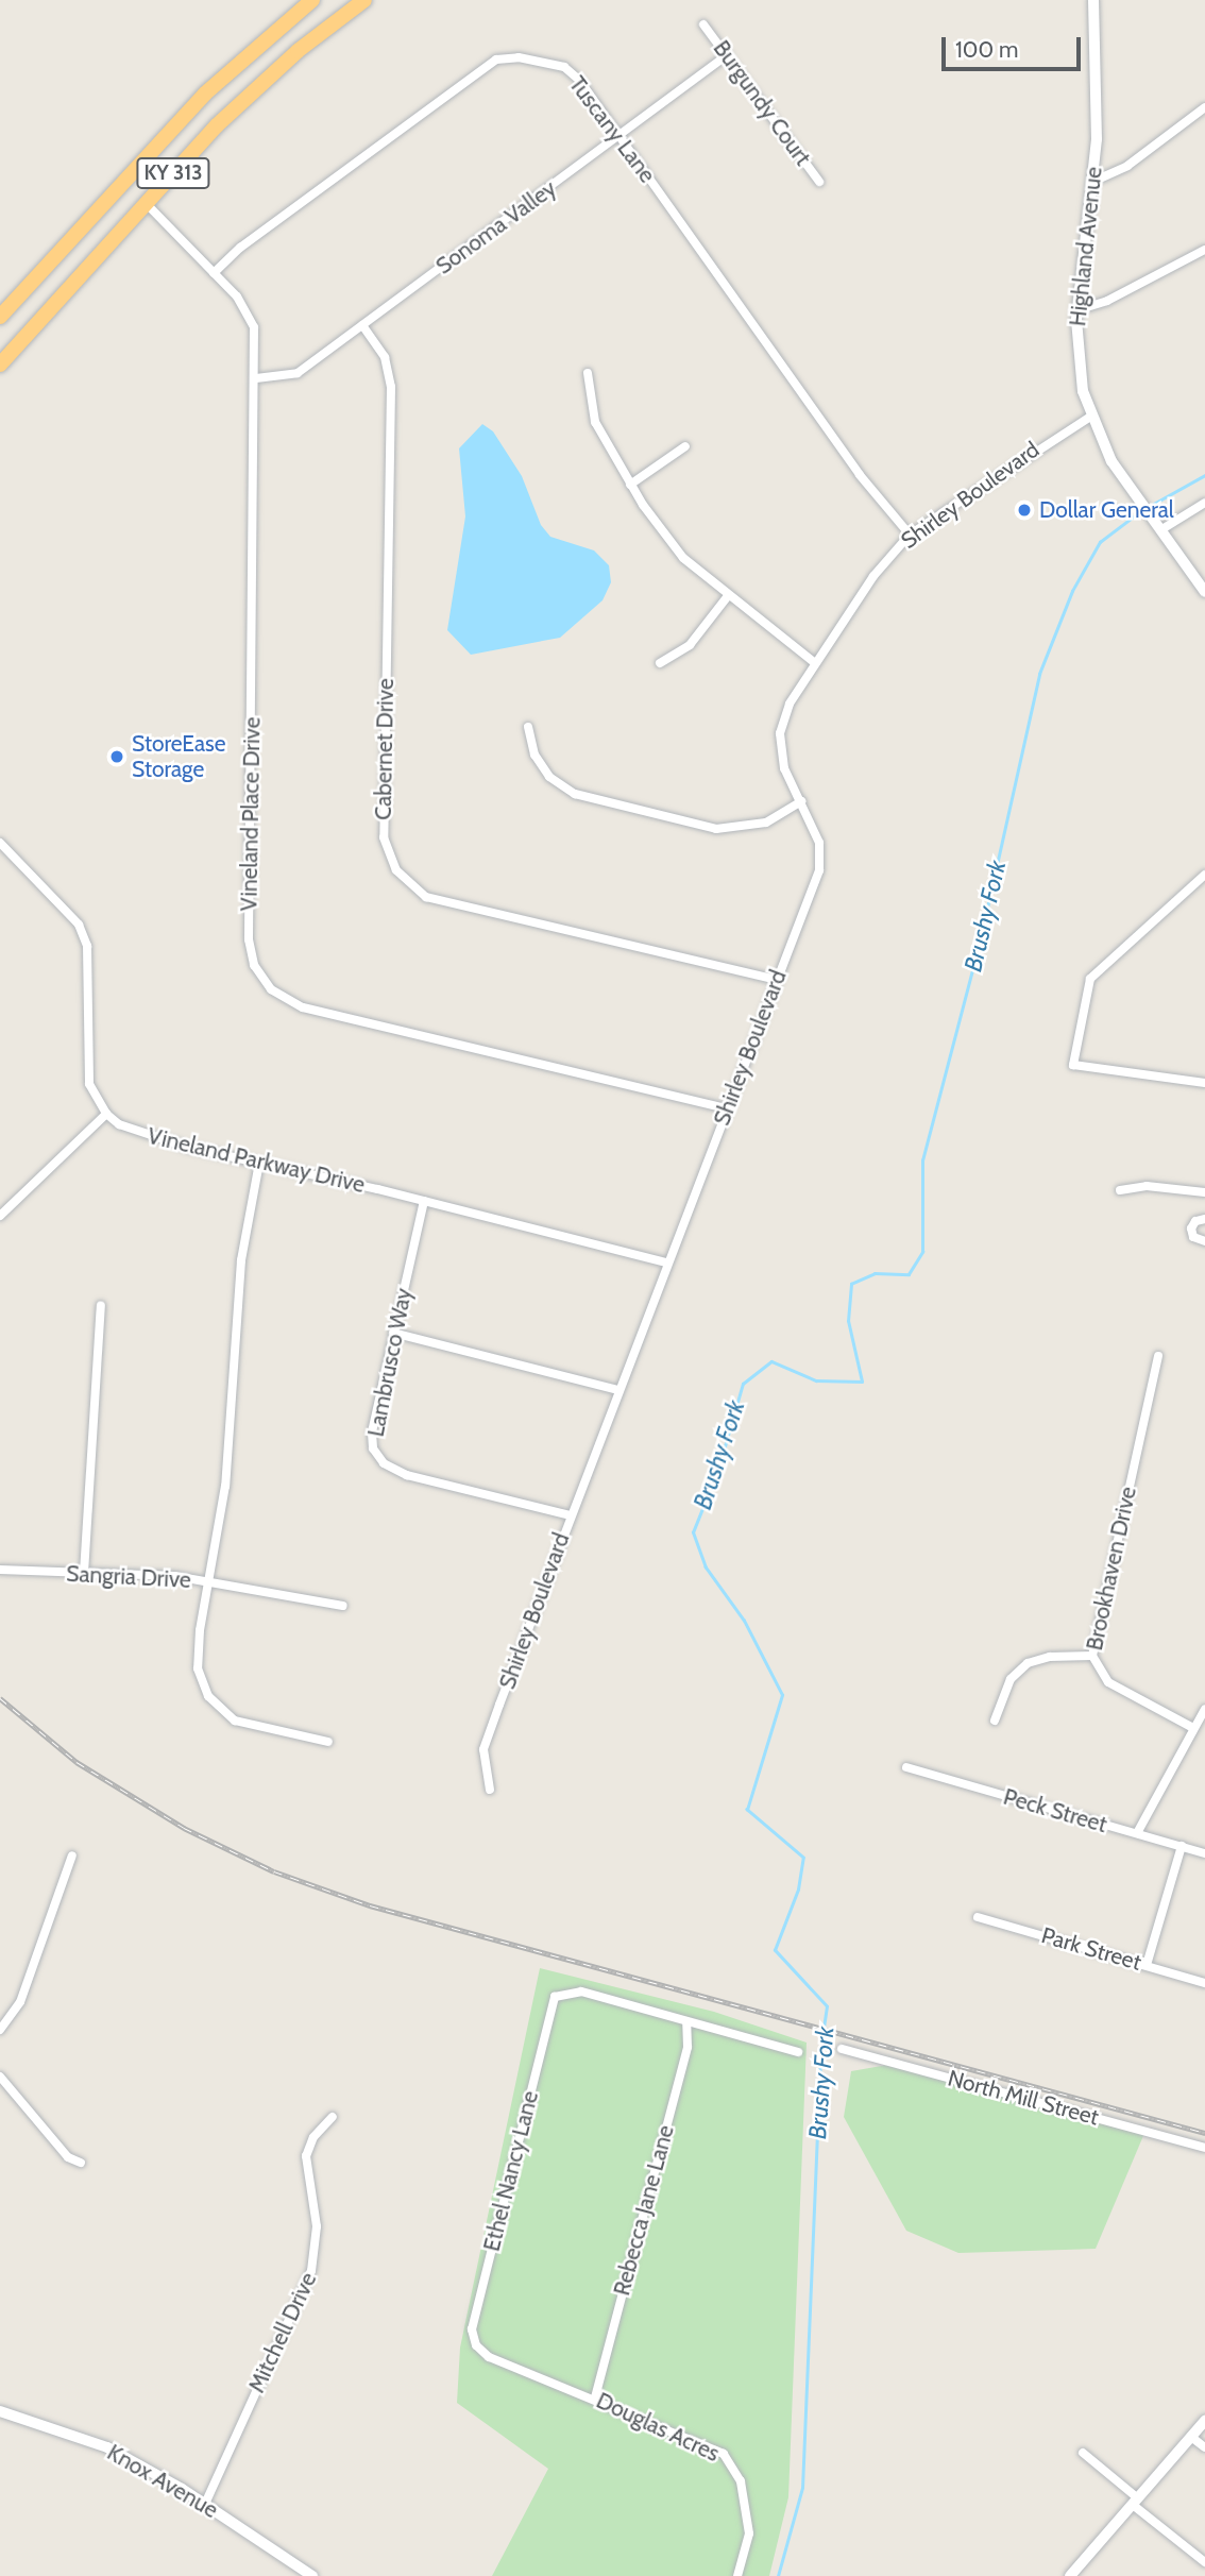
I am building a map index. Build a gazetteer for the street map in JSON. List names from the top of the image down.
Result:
{
  "streets": {
    "highway": ["KY 313"],
    "main road": ["Highland Avenue", "Knox Avenue"],
    "street": [
      "Burgundy Court",
      "Tuscany Lane",
      "Sonoma Valley",
      "Shirley Boulevard",
      "Cabernet Drive",
      "Vineland Place Drive",
      "Vineland Parkway Drive",
      "Lambrusco Way",
      "Brookhaven Drive",
      "Sangria Drive",
      "Peck Street",
      "Park Street",
      "North Mill Street",
      "Ethel Nancy Lane",
      "Rebecca Jane Lane",
      "Mitchell Drive",
      "Douglas Acres"
    ]
  },
  "crossings": [
    ["Burgundy Court", "Sonoma Valley"],
    ["Tuscany Lane", "Sonoma Valley"],
    ["Tuscany Lane", "Shirley Boulevard"],
    ["Tuscany Lane", "Vineland Place Drive"],
    ["KY 313", "Vineland Place Drive"],
    ["Sonoma Valley", "Cabernet Drive"],
    ["Sonoma Valley", "Vineland Place Drive"],
    ["Highland Avenue", "Shirley Boulevard"],
    ["Shirley Boulevard", "Cabernet Drive"],
    ["Shirley Boulevard", "Vineland Place Drive"],
    ["Shirley Boulevard", "Vineland Parkway Drive"],
    ["Shirley Boulevard", "Lambrusco Way"],
    ["Vineland Parkway Drive", "Lambrusco Way"],
    ["Ethel Nancy Lane", "Rebecca Jane Lane"],
    ["Ethel Nancy Lane", "Douglas Acres"],
    ["Rebecca Jane Lane", "Douglas Acres"],
    ["Mitchell Drive", "Knox Avenue"]
  ],
  "water": ["Brushy Fork"],
  "places": ["Dollar General", "StoreEase Storage"],
  "scale_bar": "100 m"
}
